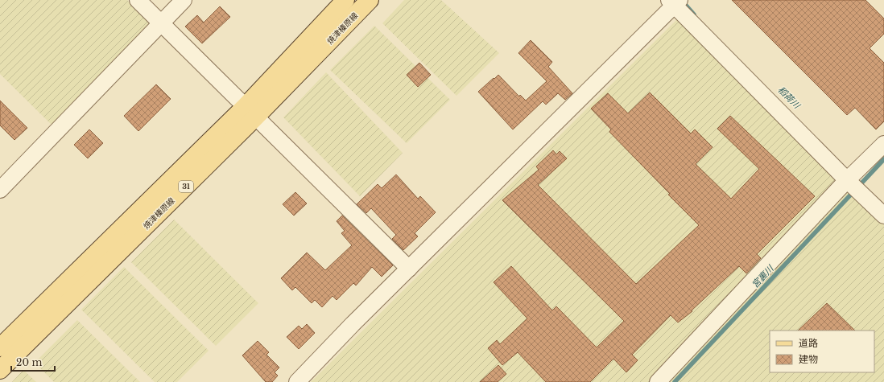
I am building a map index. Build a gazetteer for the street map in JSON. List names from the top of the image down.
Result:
{
  "streets": {
    "main road": ["焼津榛原線", "31"]
  },
  "water": ["稻荷川", "宮裏川"],
  "legend": ["道路", "建物"],
  "scale_bar": "20 m"
}
